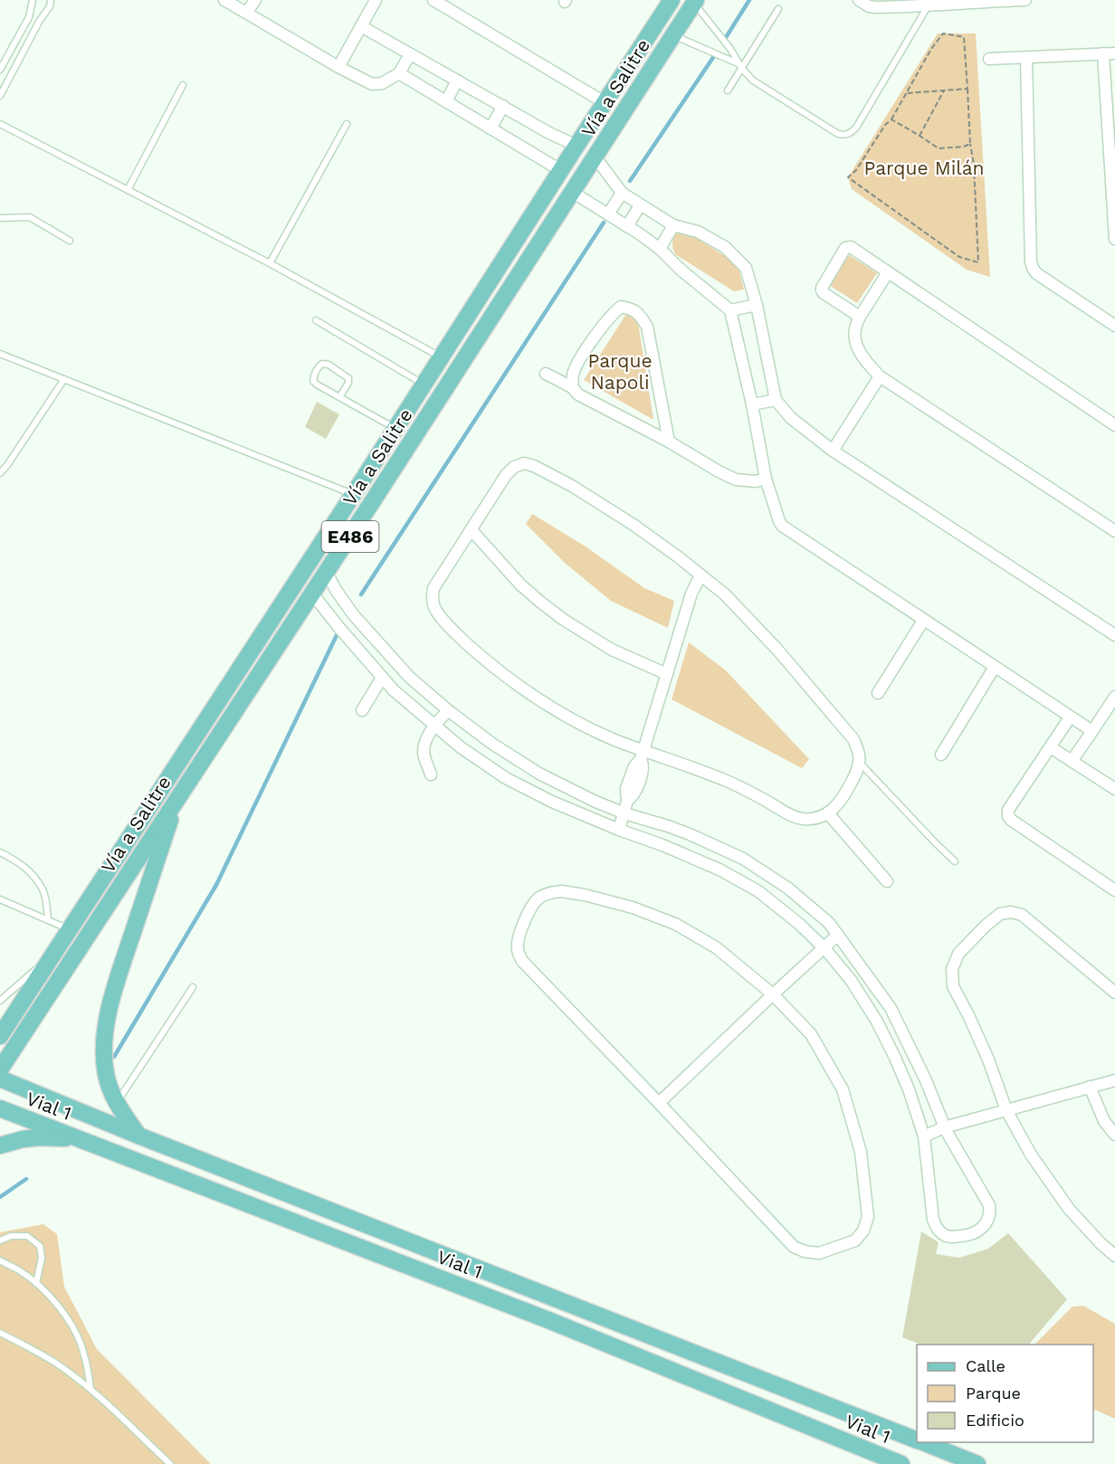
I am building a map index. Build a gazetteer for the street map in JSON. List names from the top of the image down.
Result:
{
  "streets": {
    "main road": ["Vía a Salitre", "E486", "Vial 1"]
  },
  "parks": ["Parque Milán", "Parque Napoli"],
  "legend": ["Calle", "Parque", "Edificio"]
}
